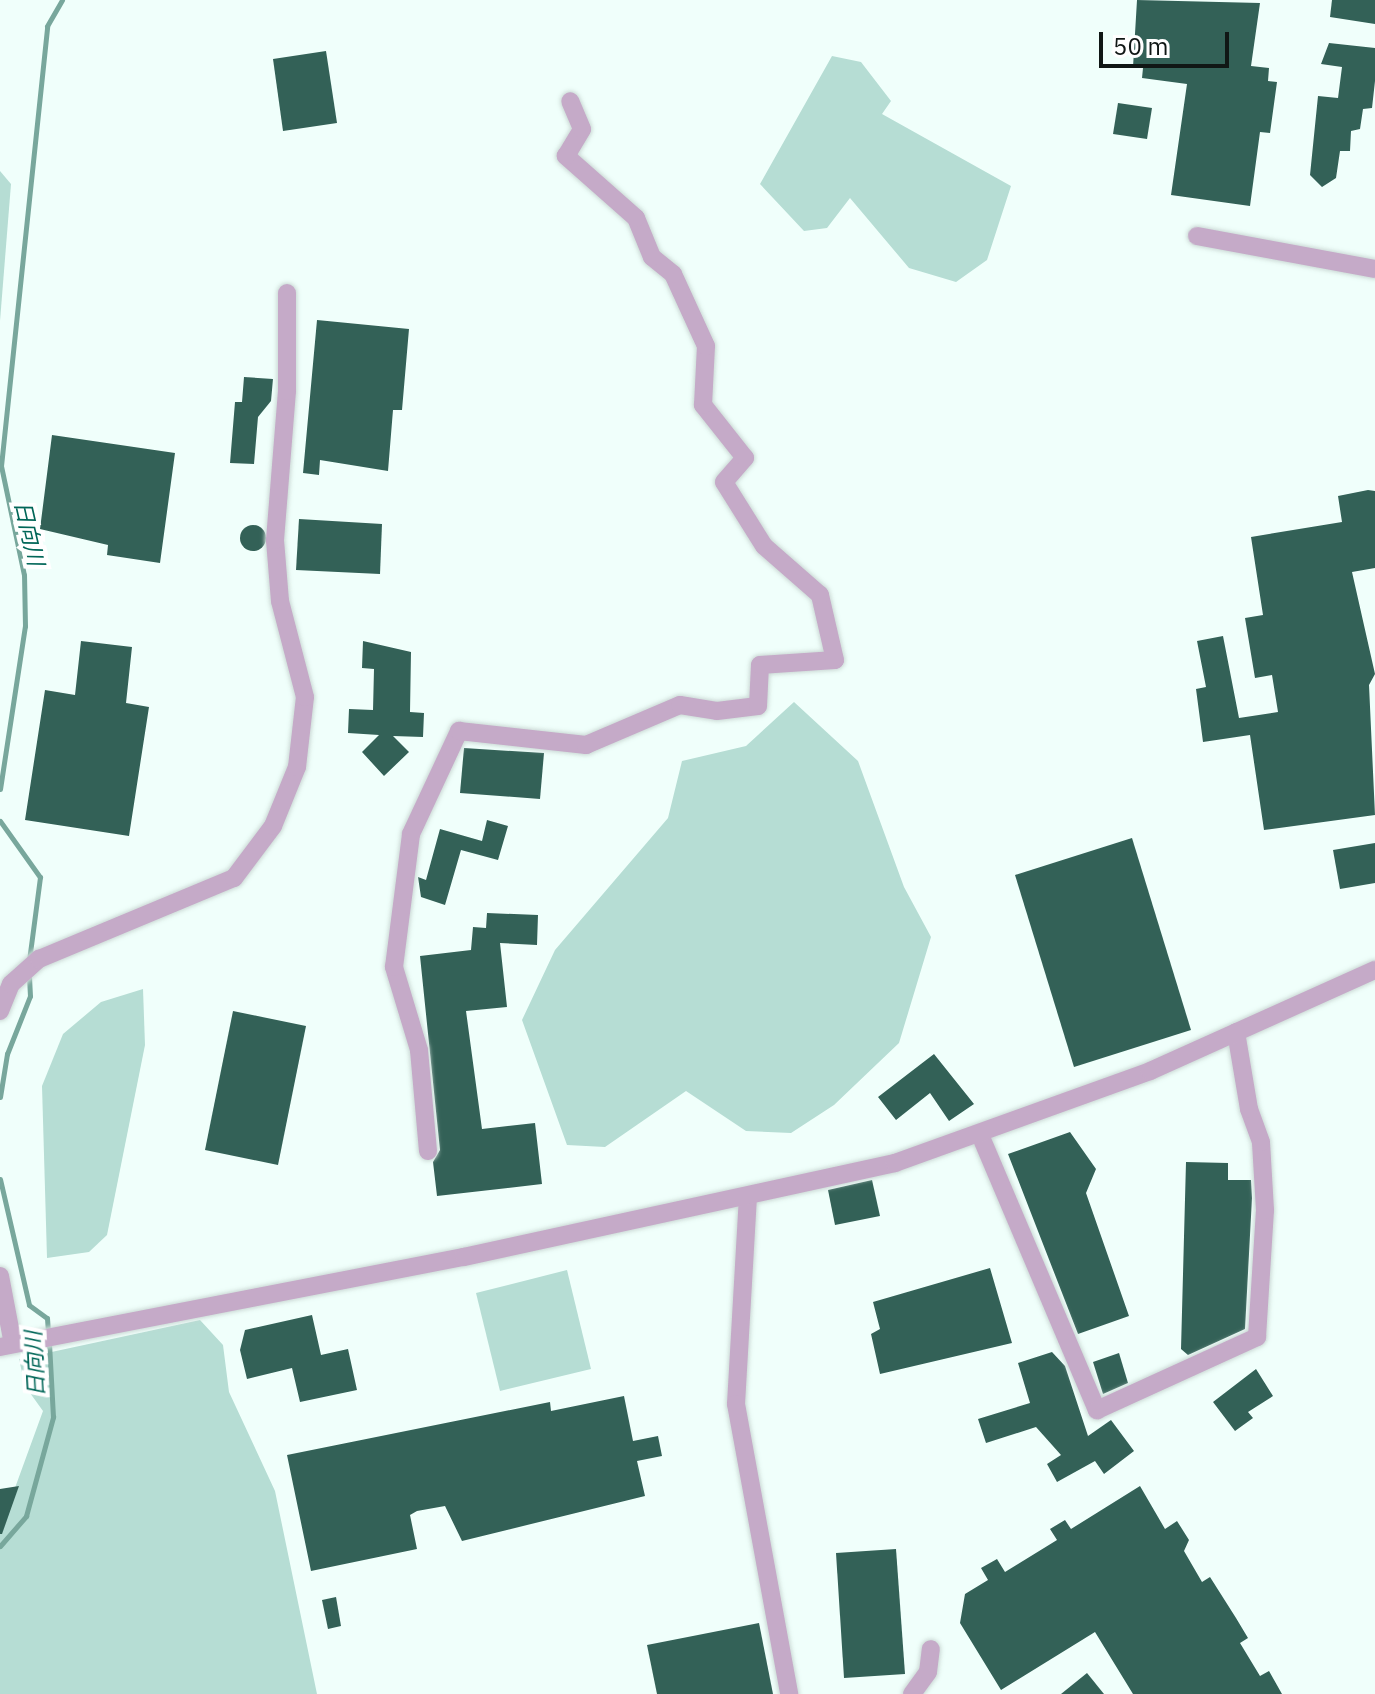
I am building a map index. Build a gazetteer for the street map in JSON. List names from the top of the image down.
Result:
{
  "water": ["日向川"],
  "scale_bar": "50 m"
}
